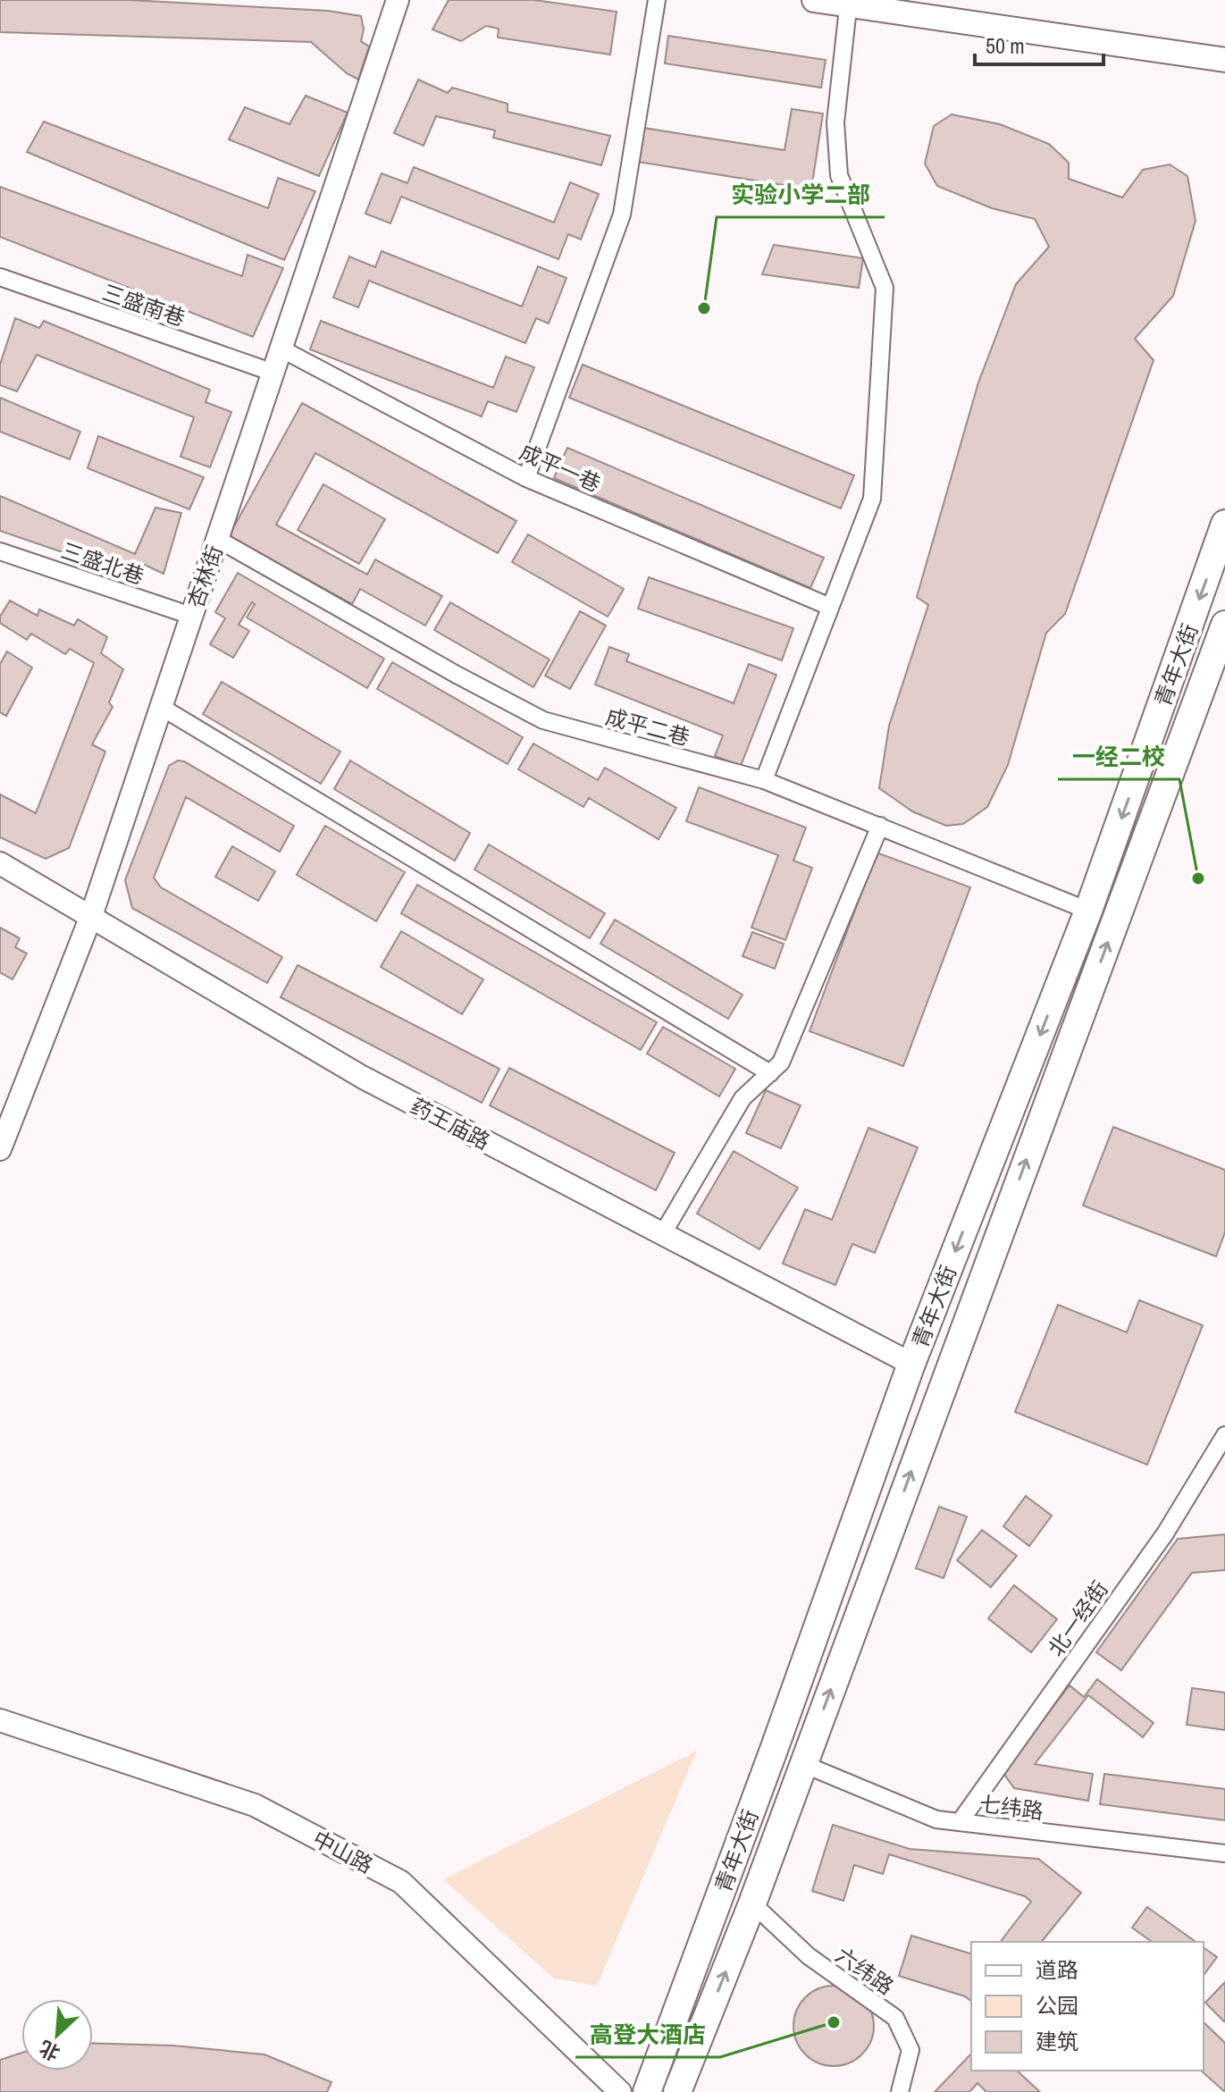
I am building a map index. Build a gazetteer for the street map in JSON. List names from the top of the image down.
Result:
{
  "streets": {
    "main road": ["青年大街"],
    "street": [
      "三盛南巷",
      "成平一巷",
      "三盛北巷",
      "杏林街",
      "成平二巷",
      "药王庙路",
      "北一经街",
      "七纬路",
      "中山路",
      "六纬路"
    ]
  },
  "crossings": [
    ["三盛南巷", "杏林街"],
    ["成平一巷", "杏林街"],
    ["三盛北巷", "杏林街"],
    ["杏林街", "成平二巷"],
    ["杏林街", "药王庙路"],
    ["青年大街", "成平二巷"],
    ["青年大街", "药王庙路"],
    ["青年大街", "七纬路"],
    ["青年大街", "六纬路"],
    ["北一经街", "七纬路"]
  ],
  "places": ["实验小学二部", "一经二校", "高登大酒店"],
  "legend": ["道路", "公园", "建筑"],
  "scale_bar": "50 m",
  "north": "bottom left"
}
